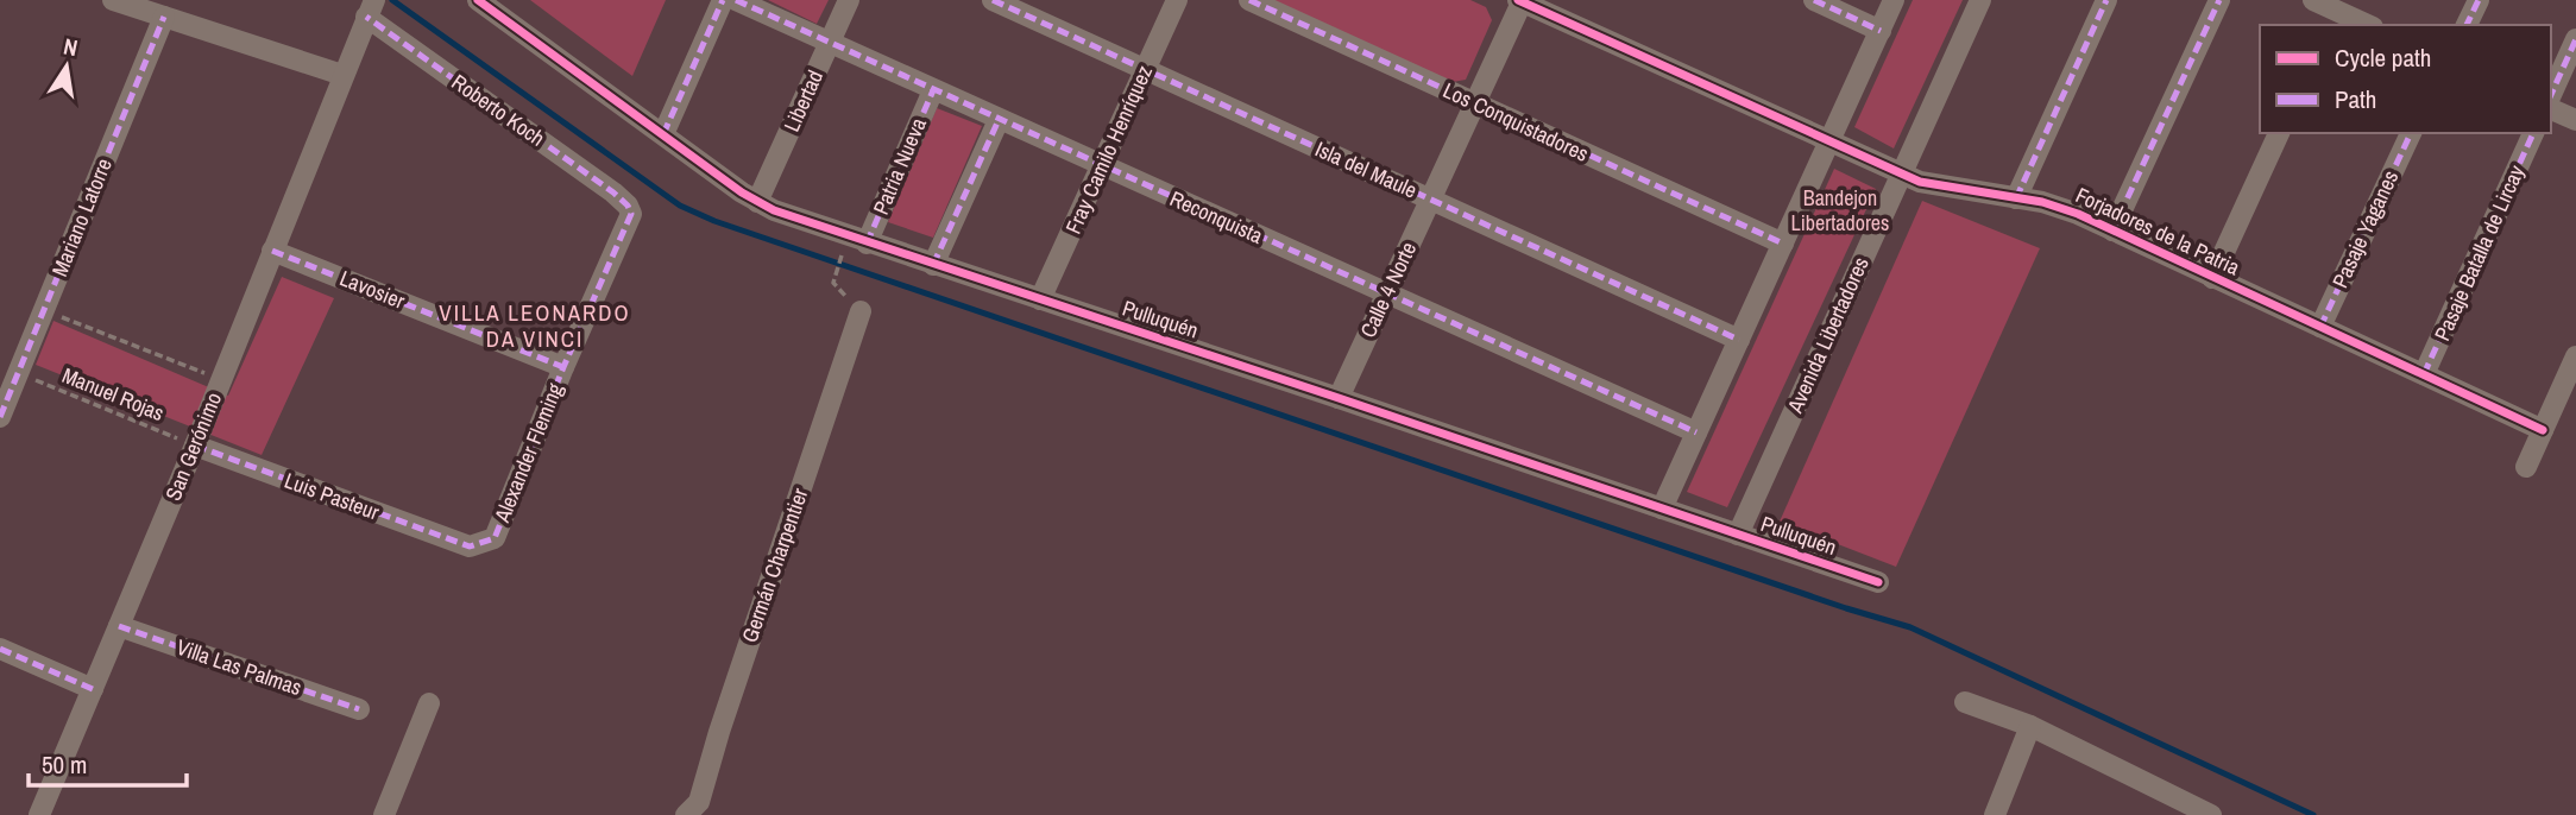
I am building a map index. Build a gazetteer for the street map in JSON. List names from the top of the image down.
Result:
{
  "streets": {
    "street": [
      "Libertad",
      "Roberto Koch",
      "Los Conquistadores",
      "Fray Camilo Henríquez",
      "Patria Nueva",
      "Isla del Maule",
      "Mariano Latorre",
      "Reconquista",
      "Pasaje Yaganes",
      "Forjadores de la Patria",
      "Pasaje Batalla de Lircay",
      "Lavosier",
      "Calle 4 Norte",
      "Pulluquén",
      "Avenida Libertadores",
      "San Gerónimo",
      "Alexander Fleming",
      "Luis Pasteur",
      "Germán Charpentier",
      "Villa Las Palmas"
    ],
    "path": ["Manuel Rojas"]
  },
  "crossings": [
    ["Libertad", "Reconquista"],
    ["Libertad", "Pulluquén"],
    ["Roberto Koch", "San Gerónimo"],
    ["Roberto Koch", "Alexander Fleming"],
    ["Los Conquistadores", "Calle 4 Norte"],
    ["Fray Camilo Henríquez", "Isla del Maule"],
    ["Fray Camilo Henríquez", "Reconquista"],
    ["Fray Camilo Henríquez", "Pulluquén"],
    ["Patria Nueva", "Reconquista"],
    ["Patria Nueva", "Pulluquén"],
    ["Isla del Maule", "Calle 4 Norte"],
    ["Mariano Latorre", "Manuel Rojas"],
    ["Reconquista", "Calle 4 Norte"],
    ["Pasaje Yaganes", "Forjadores de la Patria"],
    ["Forjadores de la Patria", "Pasaje Batalla de Lircay"],
    ["Forjadores de la Patria", "Calle 4 Norte"],
    ["Forjadores de la Patria", "Avenida Libertadores"],
    ["Lavosier", "San Gerónimo"],
    ["Lavosier", "Alexander Fleming"],
    ["Calle 4 Norte", "Pulluquén"],
    ["Pulluquén", "Avenida Libertadores"],
    ["Manuel Rojas", "San Gerónimo"],
    ["Manuel Rojas", "Luis Pasteur"],
    ["San Gerónimo", "Luis Pasteur"],
    ["San Gerónimo", "Villa Las Palmas"],
    ["Alexander Fleming", "Luis Pasteur"]
  ],
  "districts": ["VILLA LEONARDO DA VINCI"],
  "parks": ["Bandejon Libertadores"],
  "legend": ["Cycle path", "Path"],
  "scale_bar": "50 m",
  "north": "top"
}
